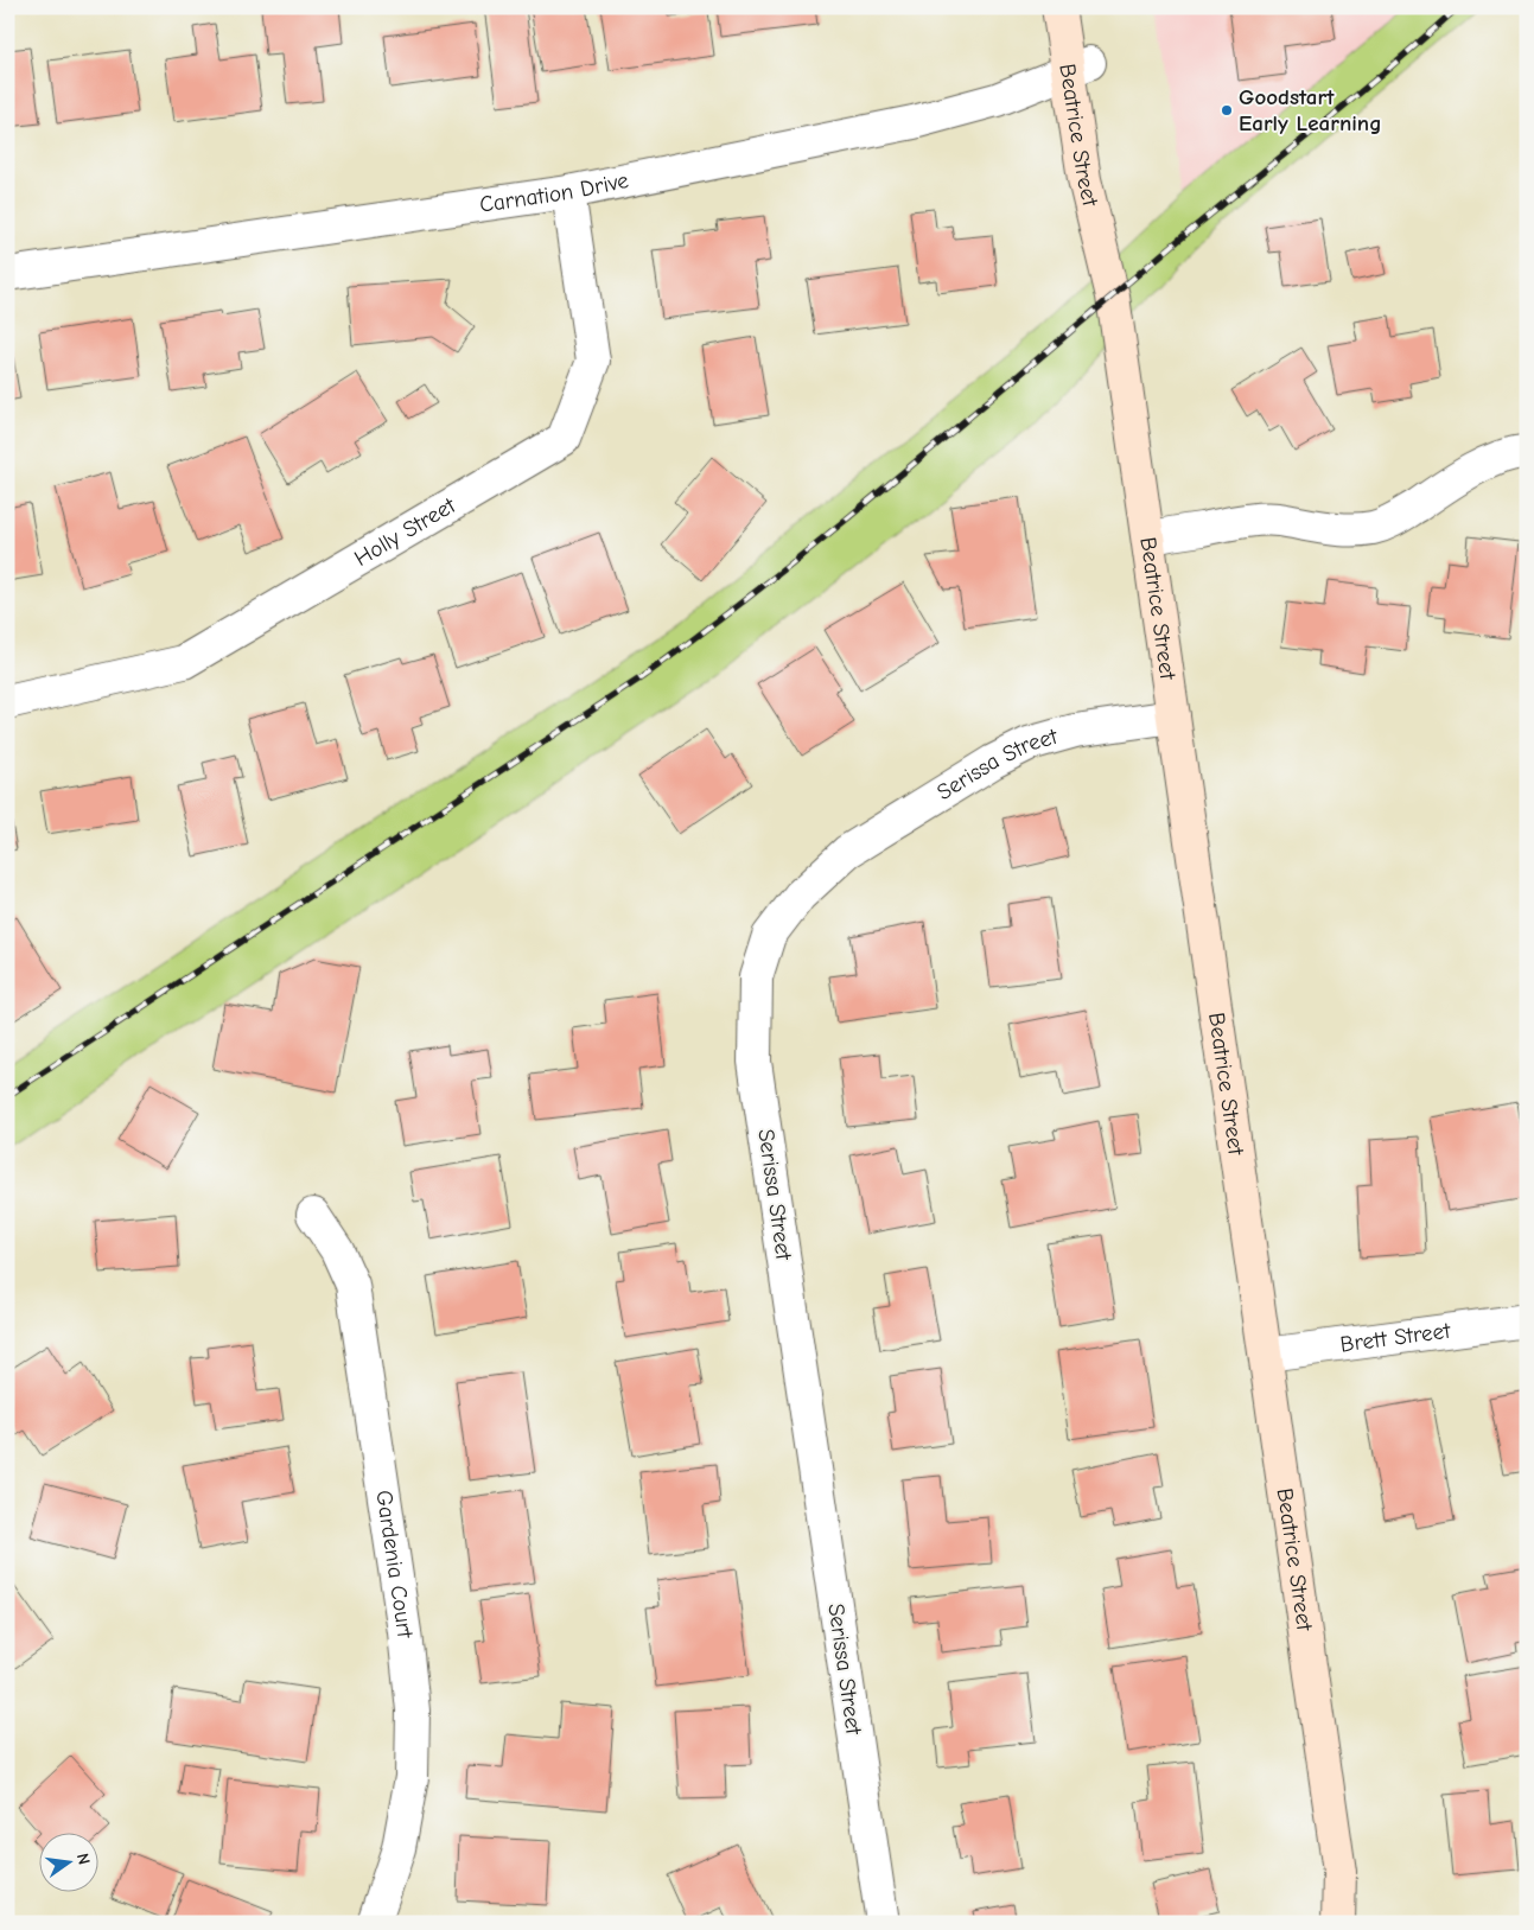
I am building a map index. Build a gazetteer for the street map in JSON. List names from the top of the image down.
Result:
{
  "streets": {
    "street": [
      "Beatrice Street",
      "Carnation Drive",
      "Holly Street",
      "Serissa Street",
      "Brett Street",
      "Gardenia Court"
    ]
  },
  "crossings": [
    ["Beatrice Street", "Carnation Drive"],
    ["Beatrice Street", "Serissa Street"],
    ["Beatrice Street", "Brett Street"],
    ["Carnation Drive", "Holly Street"]
  ],
  "places": ["Goodstart Early Learning"],
  "north": "right"
}
